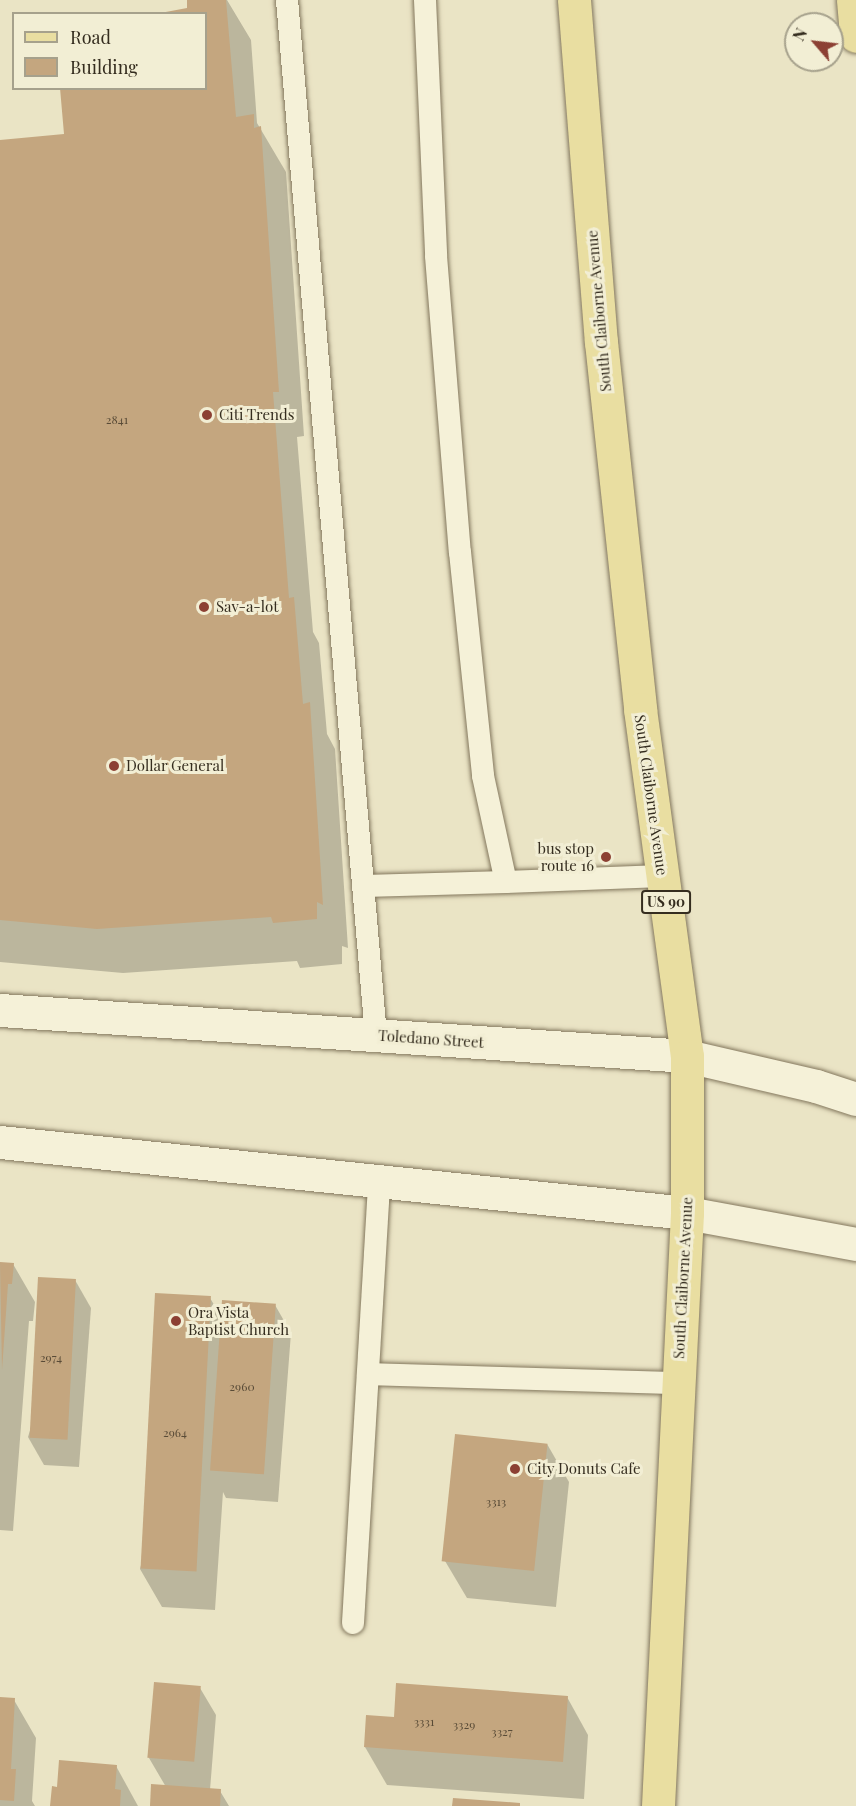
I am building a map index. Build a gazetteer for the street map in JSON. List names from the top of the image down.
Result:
{
  "streets": {
    "main road": ["South Claiborne Avenue", "US 90"],
    "street": ["Toledano Street"]
  },
  "crossings": [
    ["South Claiborne Avenue", "Toledano Street"]
  ],
  "places": [
    "Citi Trends",
    "Sav-a-lot",
    "Dollar General",
    "bus stop route 16",
    "Ora Vista Baptist Church",
    "City Donuts Cafe"
  ],
  "house_numbers": [
    "2841",
    "2974",
    "2960",
    "2964",
    "3313",
    "3331",
    "3329",
    "3327"
  ],
  "legend": ["Road", "Building"],
  "north": "top left"
}
